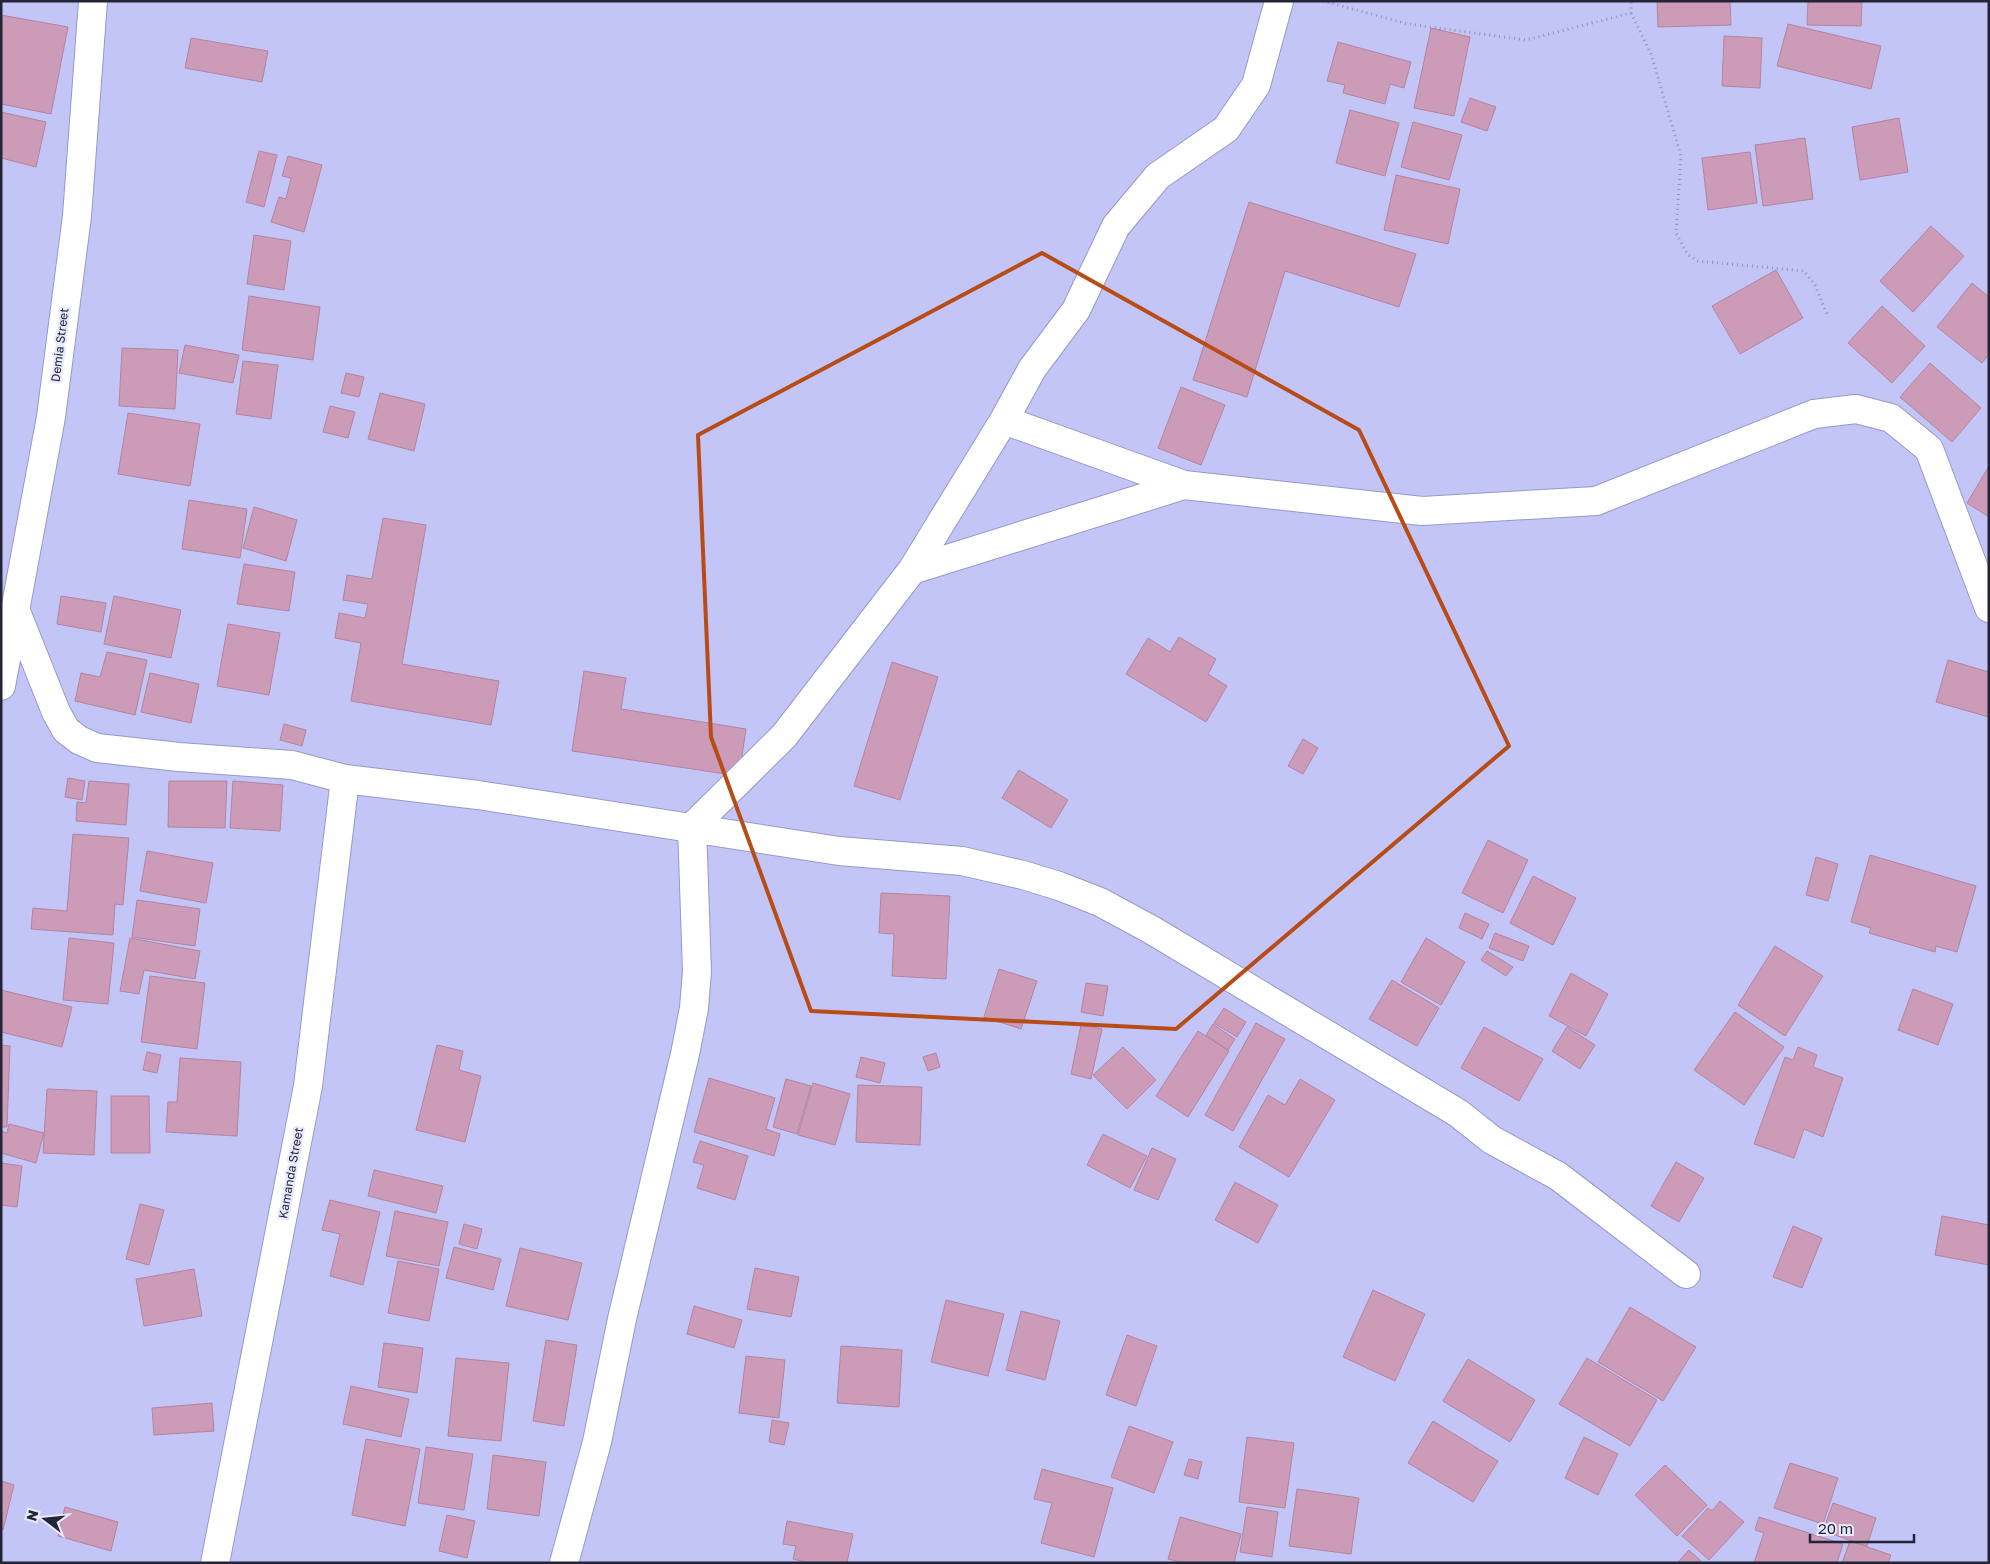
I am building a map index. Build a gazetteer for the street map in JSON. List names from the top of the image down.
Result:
{
  "streets": {
    "street": ["Demia Street", "Kamanda Street"]
  },
  "scale_bar": "20 m",
  "north": "left"
}
